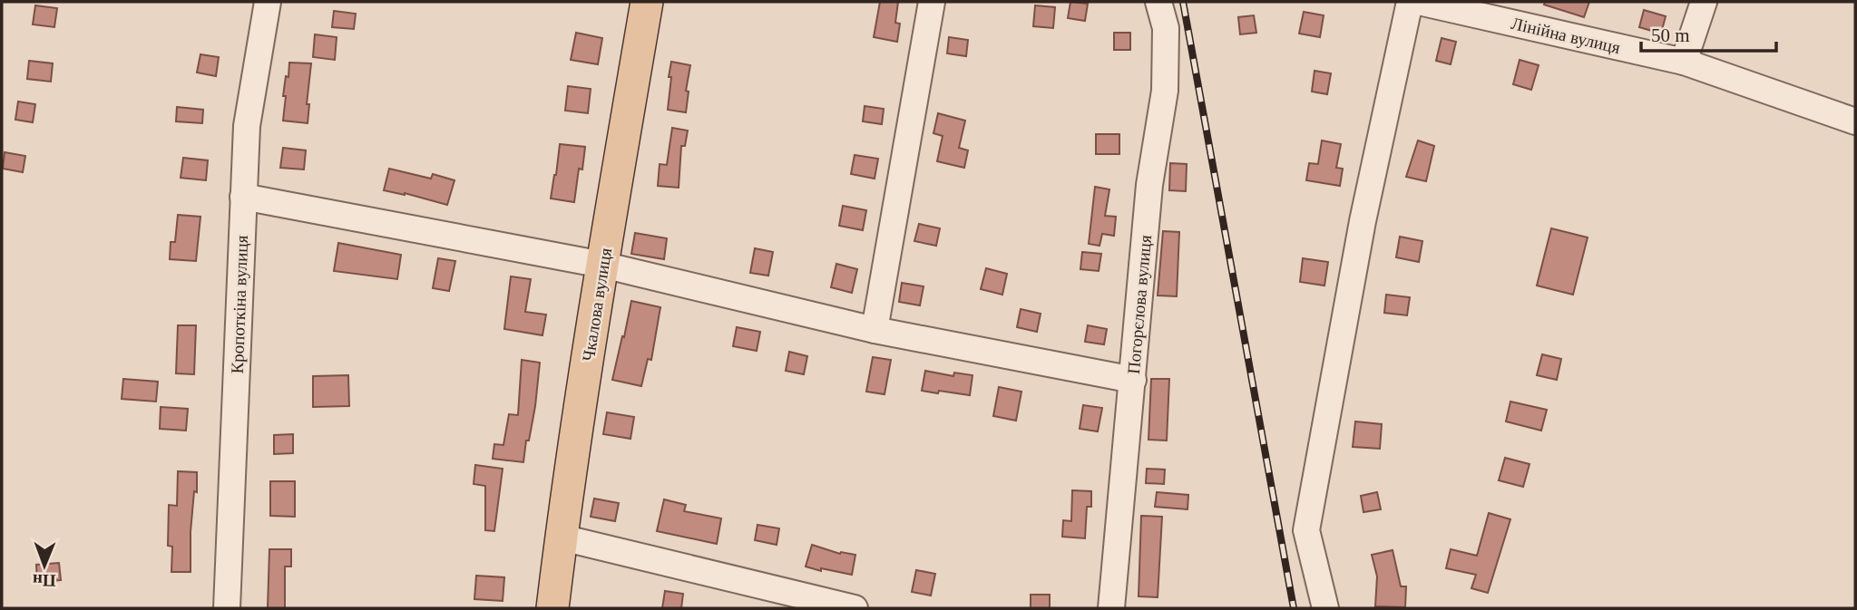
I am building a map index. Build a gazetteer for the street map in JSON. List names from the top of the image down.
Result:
{
  "streets": {
    "main road": ["Чкалова вулиця"],
    "street": ["Лінійна вулиця", "Кропоткіна вулиця", "Погорєлова вулиця"]
  },
  "scale_bar": "50 m",
  "north": "bottom"
}
